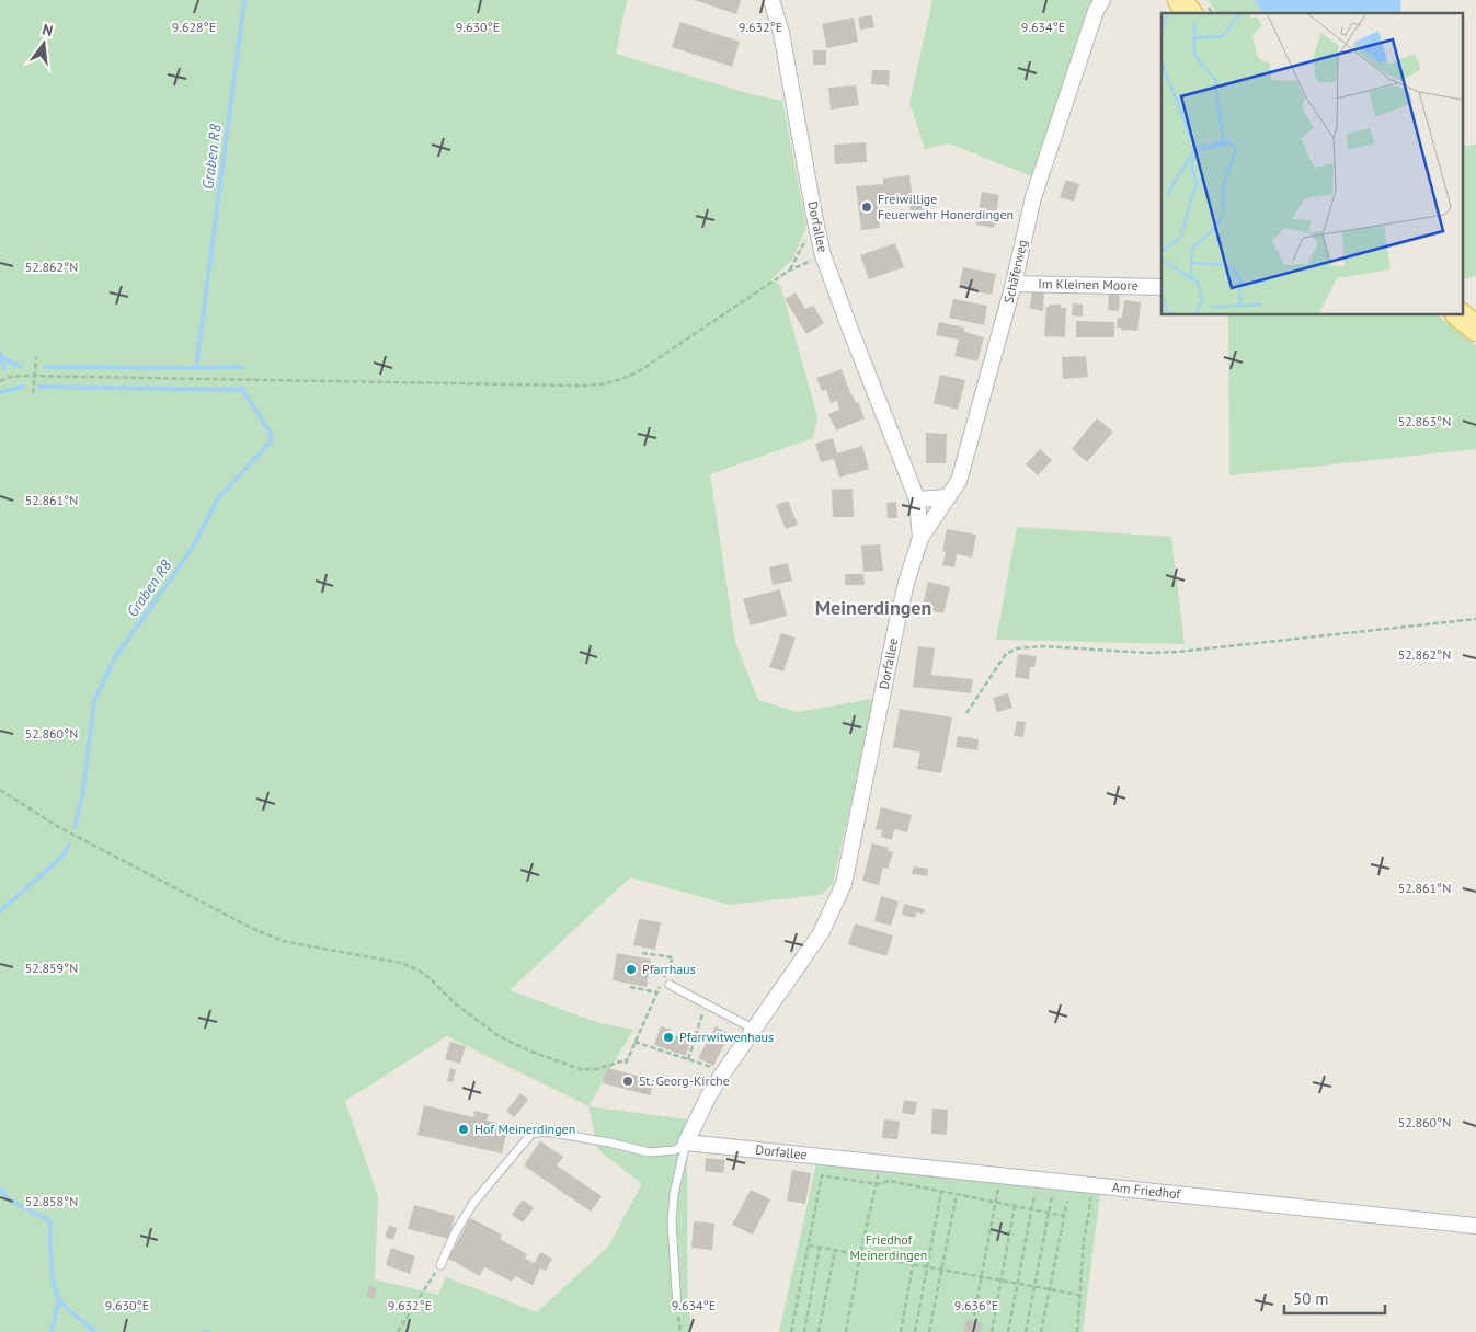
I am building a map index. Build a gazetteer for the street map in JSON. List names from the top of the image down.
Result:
{
  "streets": {
    "street": [
      "Dorfallee",
      "Schäferweg",
      "Im Kleinen Moore",
      "Am Friedhof"
    ]
  },
  "crossings": [
    ["Dorfallee", "Schäferweg"],
    ["Dorfallee", "Am Friedhof"],
    ["Schäferweg", "Im Kleinen Moore"]
  ],
  "districts": ["Meinerdingen"],
  "water": ["Graben R8"],
  "parks": ["Friedhof Meinerdingen"],
  "places": [
    "Freiwillige Feuerwehr Honerdingen",
    "Pfarrhaus",
    "Pfarrwitwenhaus",
    "St. Georg-Kirche",
    "Hof Meinerdingen"
  ],
  "scale_bar": "50 m",
  "north": "top",
  "coordinates": [
    "9.628°E",
    "9.630°E",
    "9.632°E",
    "9.634°E",
    "52.862°N",
    "52.863°N",
    "52.861°N",
    "52.860°N",
    "52.859°N",
    "52.858°N",
    "9.636°E"
  ]
}
